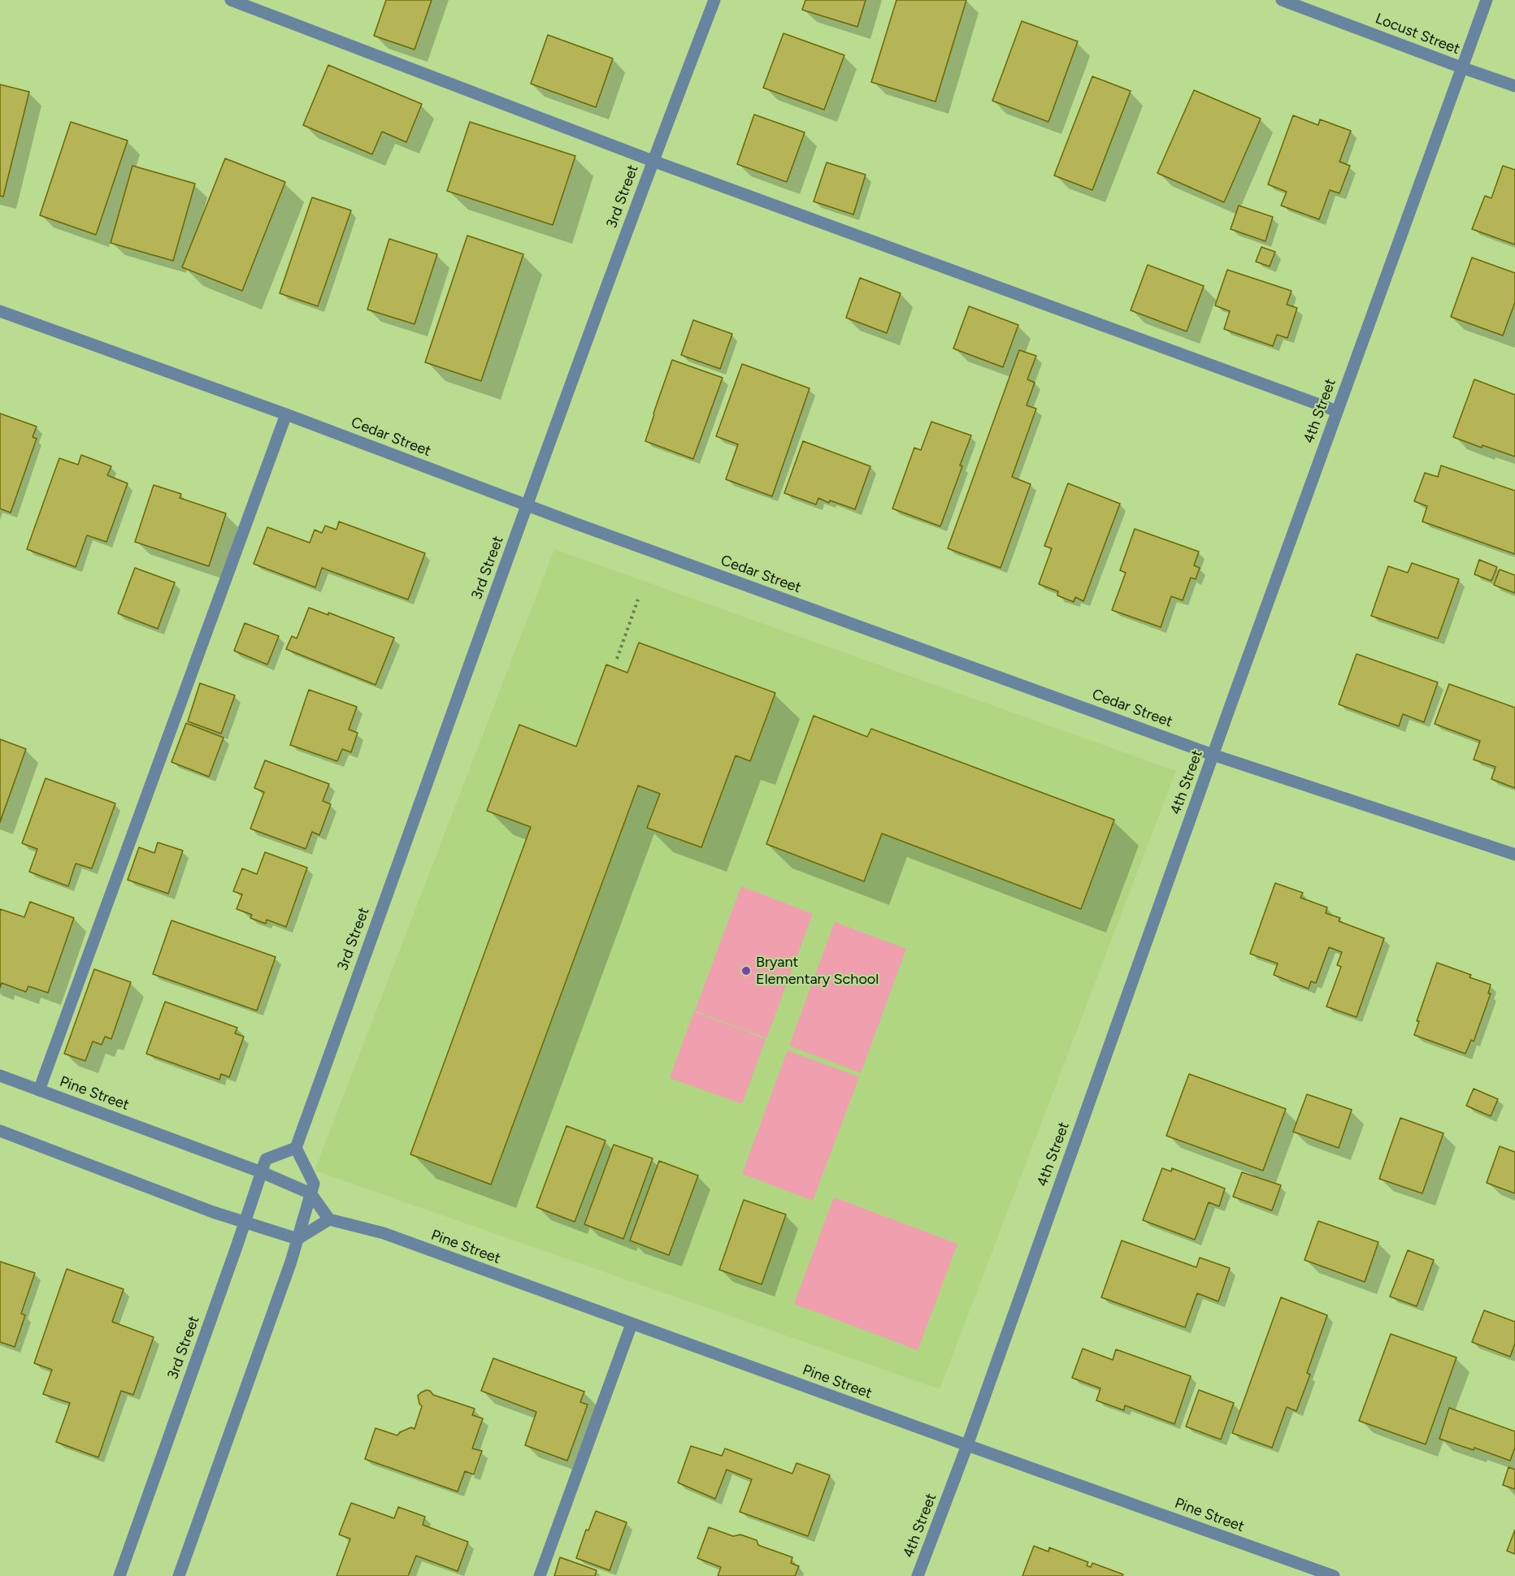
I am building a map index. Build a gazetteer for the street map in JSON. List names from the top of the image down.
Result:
{
  "streets": {
    "street": [
      "Locust Street",
      "3rd Street",
      "4th Street",
      "Cedar Street",
      "Pine Street"
    ]
  },
  "crossings": [
    ["Locust Street", "4th Street"],
    ["3rd Street", "Cedar Street"],
    ["3rd Street", "Pine Street"],
    ["4th Street", "Cedar Street"],
    ["4th Street", "Pine Street"]
  ],
  "places": ["Bryant Elementary School"]
}
